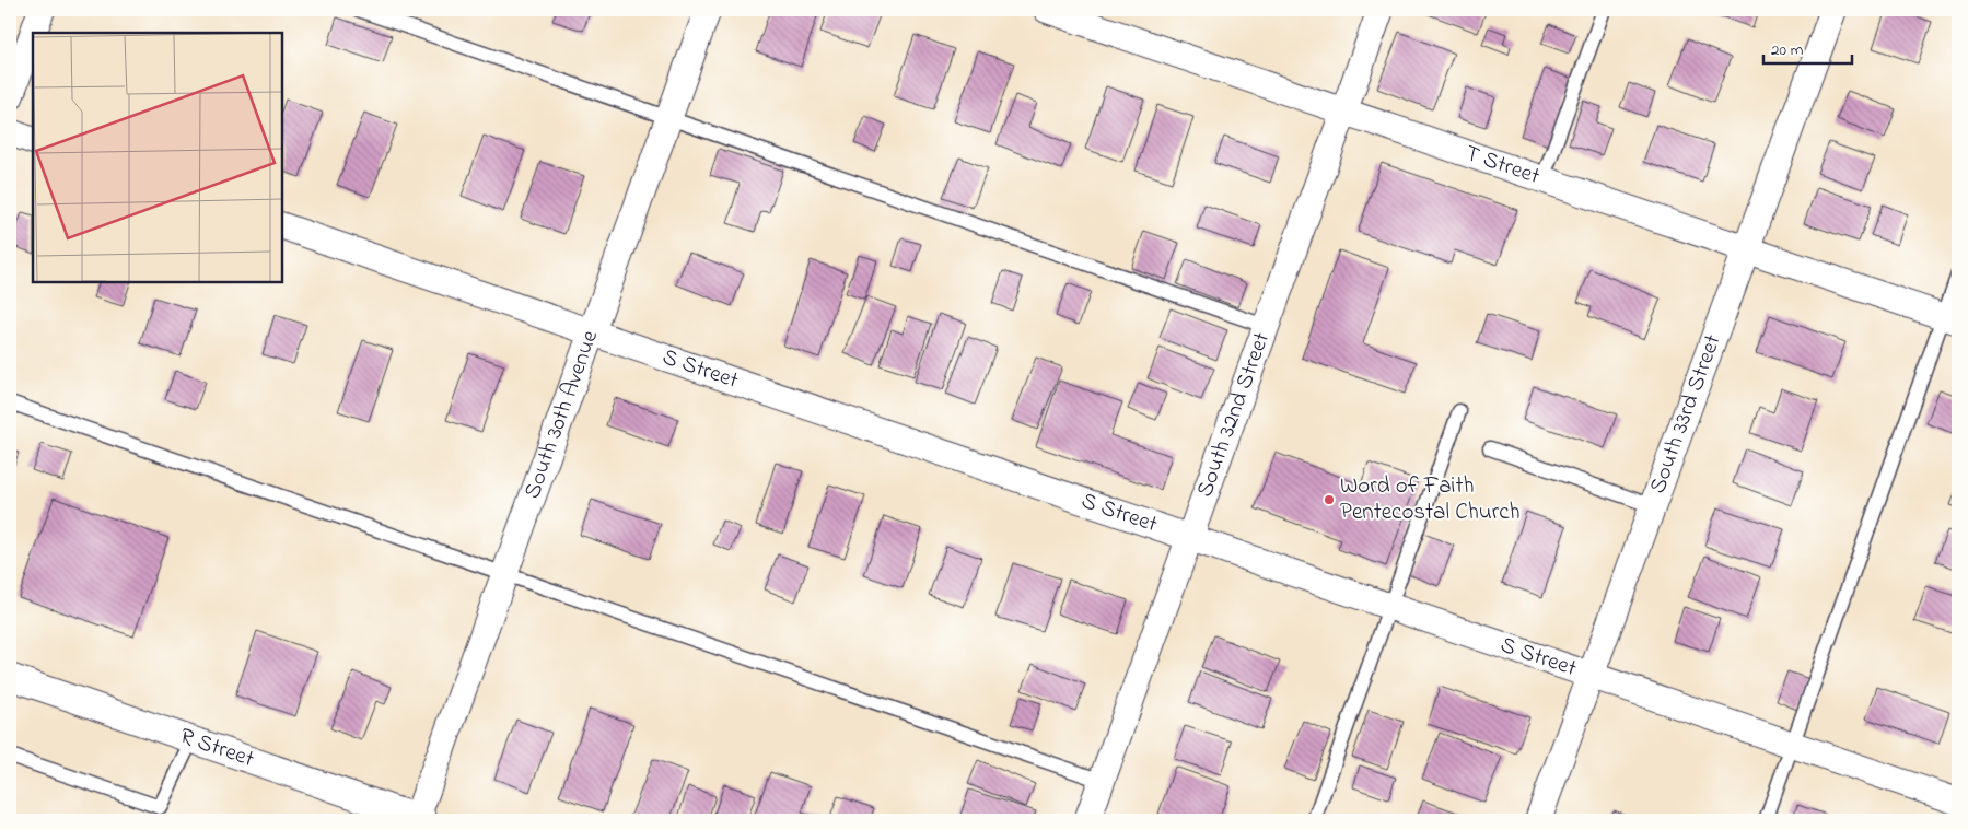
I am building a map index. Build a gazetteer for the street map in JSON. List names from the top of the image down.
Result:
{
  "streets": {
    "street": [
      "T Street",
      "S Street",
      "South 30th Avenue",
      "South 32nd Street",
      "South 33rd Street",
      "R Street"
    ]
  },
  "crossings": [
    ["T Street", "South 32nd Street"],
    ["T Street", "South 33rd Street"],
    ["S Street", "South 30th Avenue"],
    ["S Street", "South 32nd Street"],
    ["S Street", "South 33rd Street"],
    ["South 30th Avenue", "R Street"]
  ],
  "places": ["Word of Faith Pentecostal Church"],
  "scale_bar": "20 m"
}
